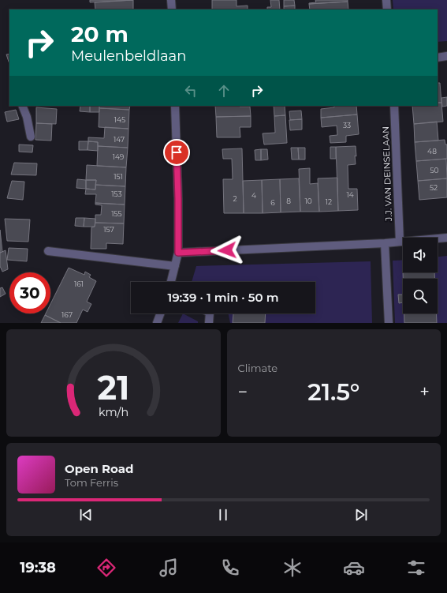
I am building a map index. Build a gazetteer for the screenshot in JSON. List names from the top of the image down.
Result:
{
  "streets": {
    "street": ["J.J. VAN DEINSELAAN"]
  },
  "house_numbers": [
    "145",
    "33",
    "147",
    "48",
    "149",
    "50",
    "151",
    "52",
    "153",
    "14",
    "4",
    "2",
    "8",
    "10",
    "12",
    "6",
    "155",
    "157",
    "161",
    "167"
  ],
  "page": {
    "turn": ["20 m", "Meulenbeldlaan"],
    "limit": "30",
    "trip": "19:39 · 1 min · 50 m",
    "tile": "Climate",
    "heat": ["−", "21.5°", "+"],
    "song": ["Open Road", "Tom Ferris"],
    "tabs": "19:38",
    "gauge": ["21", "km/h"]
  }
}
